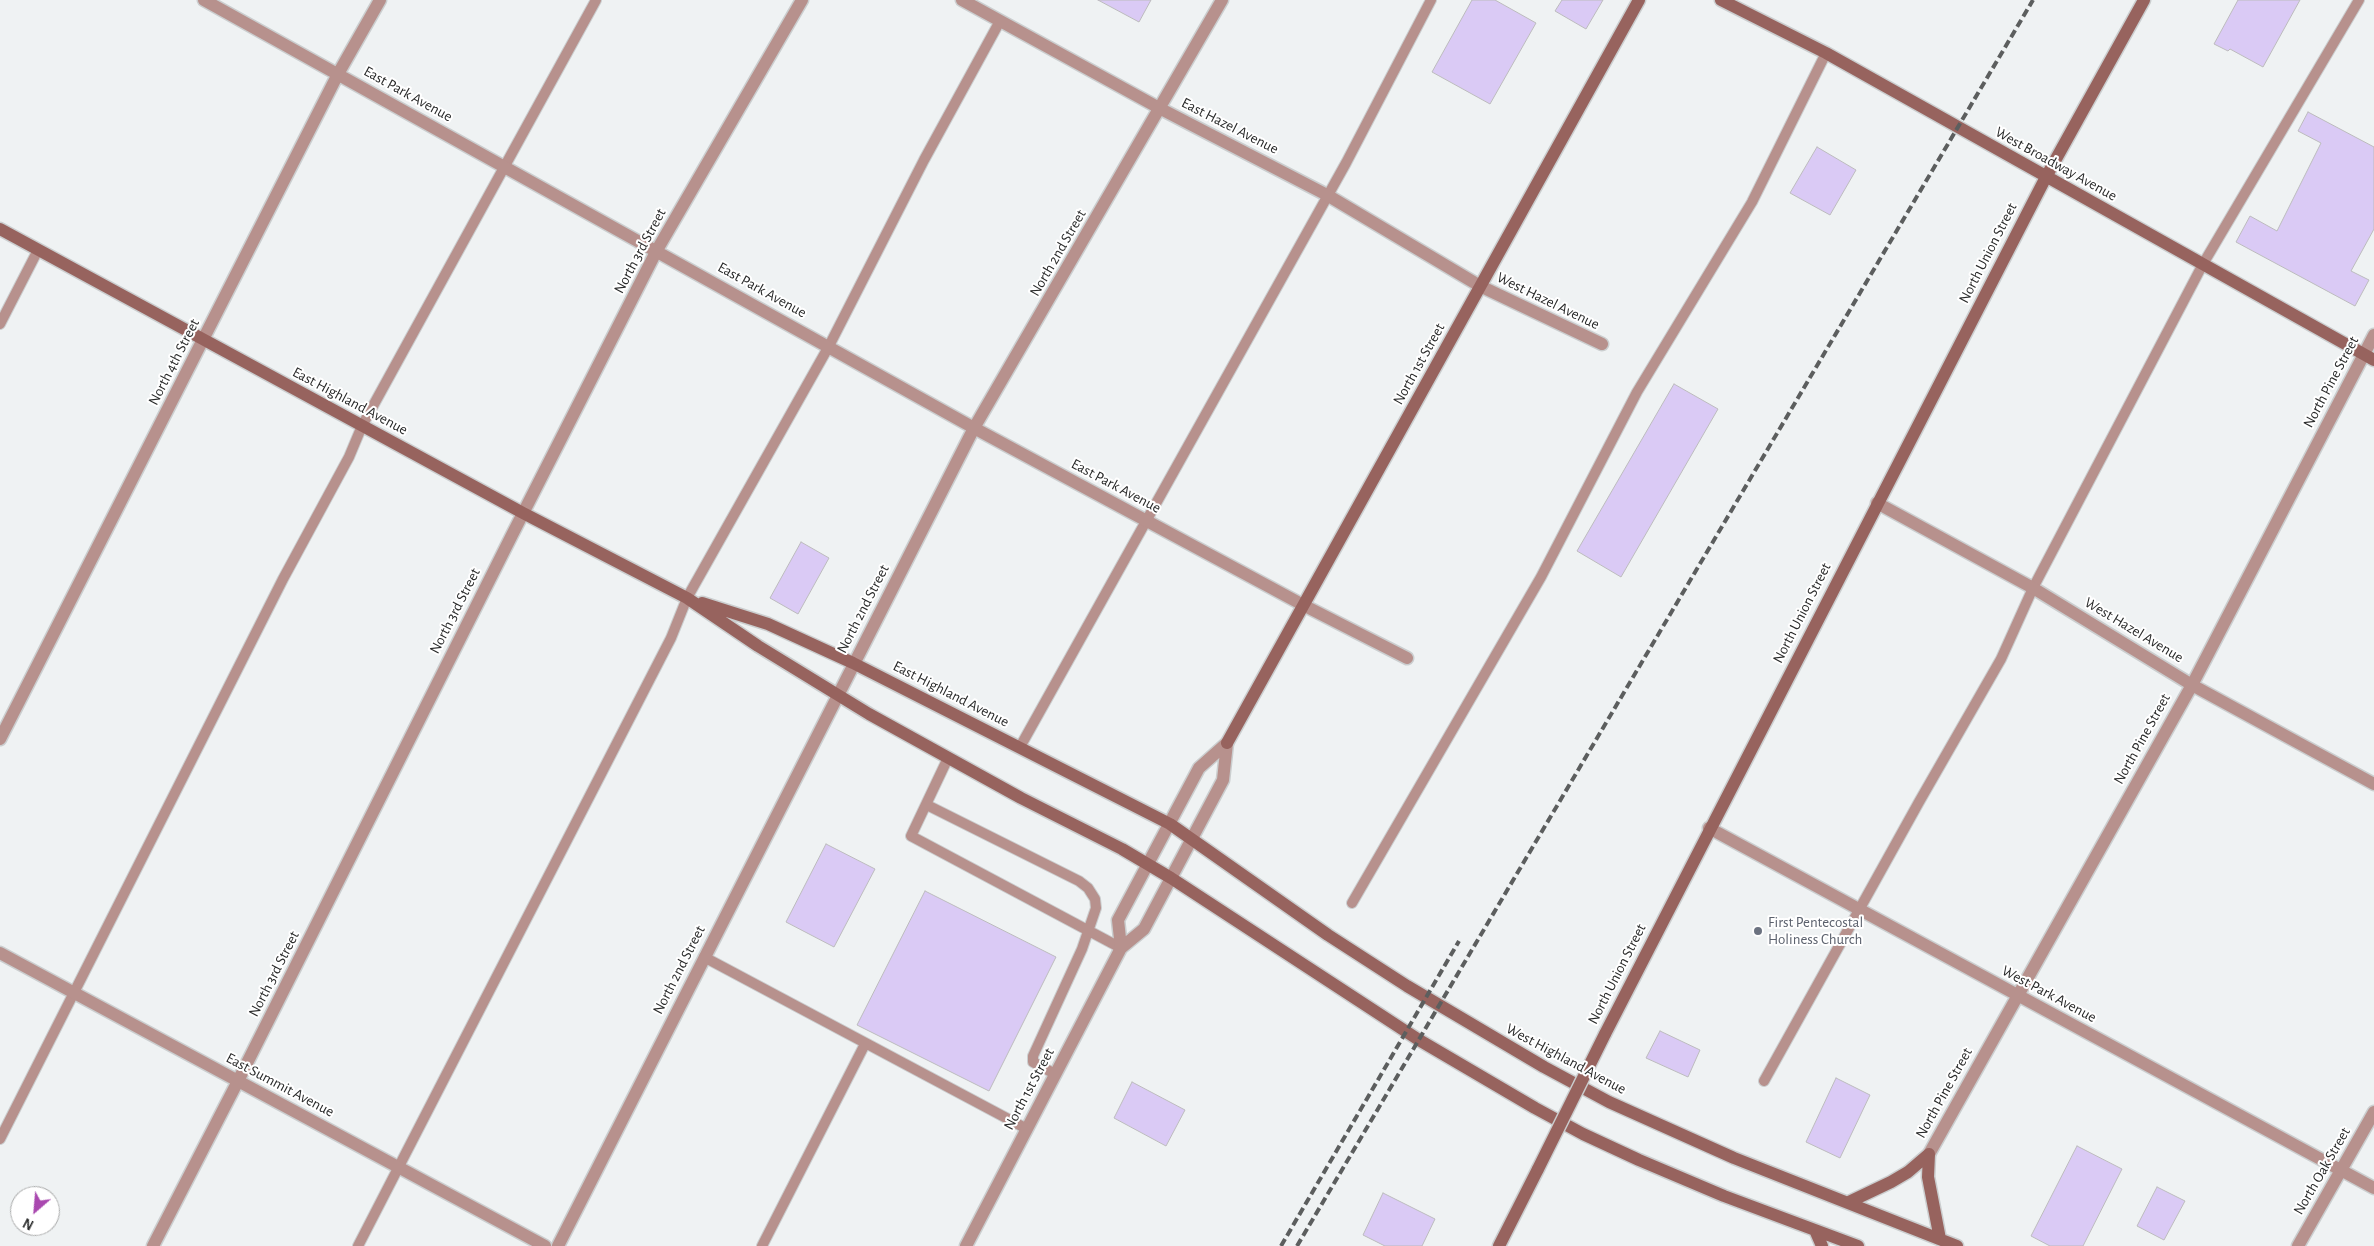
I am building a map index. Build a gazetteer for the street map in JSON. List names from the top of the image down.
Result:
{
  "streets": {
    "main road": [
      "West Broadway Avenue",
      "North Union Street",
      "North 1st Street",
      "East Highland Avenue",
      "West Highland Avenue"
    ],
    "street": [
      "East Park Avenue",
      "East Hazel Avenue",
      "North 3rd Street",
      "North 2nd Street",
      "West Hazel Avenue",
      "North 4th Street",
      "North Pine Street",
      "West Park Avenue",
      "East Summit Avenue",
      "North Oak Street"
    ]
  },
  "crossings": [
    ["East Park Avenue", "North 3rd Street"],
    ["East Park Avenue", "North 2nd Street"],
    ["East Park Avenue", "North 4th Street"],
    ["East Park Avenue", "North 1st Street"],
    ["East Hazel Avenue", "North 2nd Street"],
    ["East Hazel Avenue", "West Hazel Avenue"],
    ["East Hazel Avenue", "North 1st Street"],
    ["West Broadway Avenue", "North Union Street"],
    ["West Broadway Avenue", "North Pine Street"],
    ["North 3rd Street", "East Highland Avenue"],
    ["North 3rd Street", "East Summit Avenue"],
    ["North 2nd Street", "East Highland Avenue"],
    ["North Union Street", "West Hazel Avenue"],
    ["North Union Street", "West Park Avenue"],
    ["West Hazel Avenue", "North 1st Street"],
    ["West Hazel Avenue", "North Pine Street"],
    ["North 4th Street", "East Highland Avenue"],
    ["North 1st Street", "East Highland Avenue"],
    ["North 1st Street", "West Highland Avenue"],
    ["North Pine Street", "West Park Avenue"],
    ["East Highland Avenue", "West Highland Avenue"],
    ["West Park Avenue", "North Oak Street"]
  ],
  "places": ["First Pentecostal Holiness Church"],
  "north": "bottom left"
}
